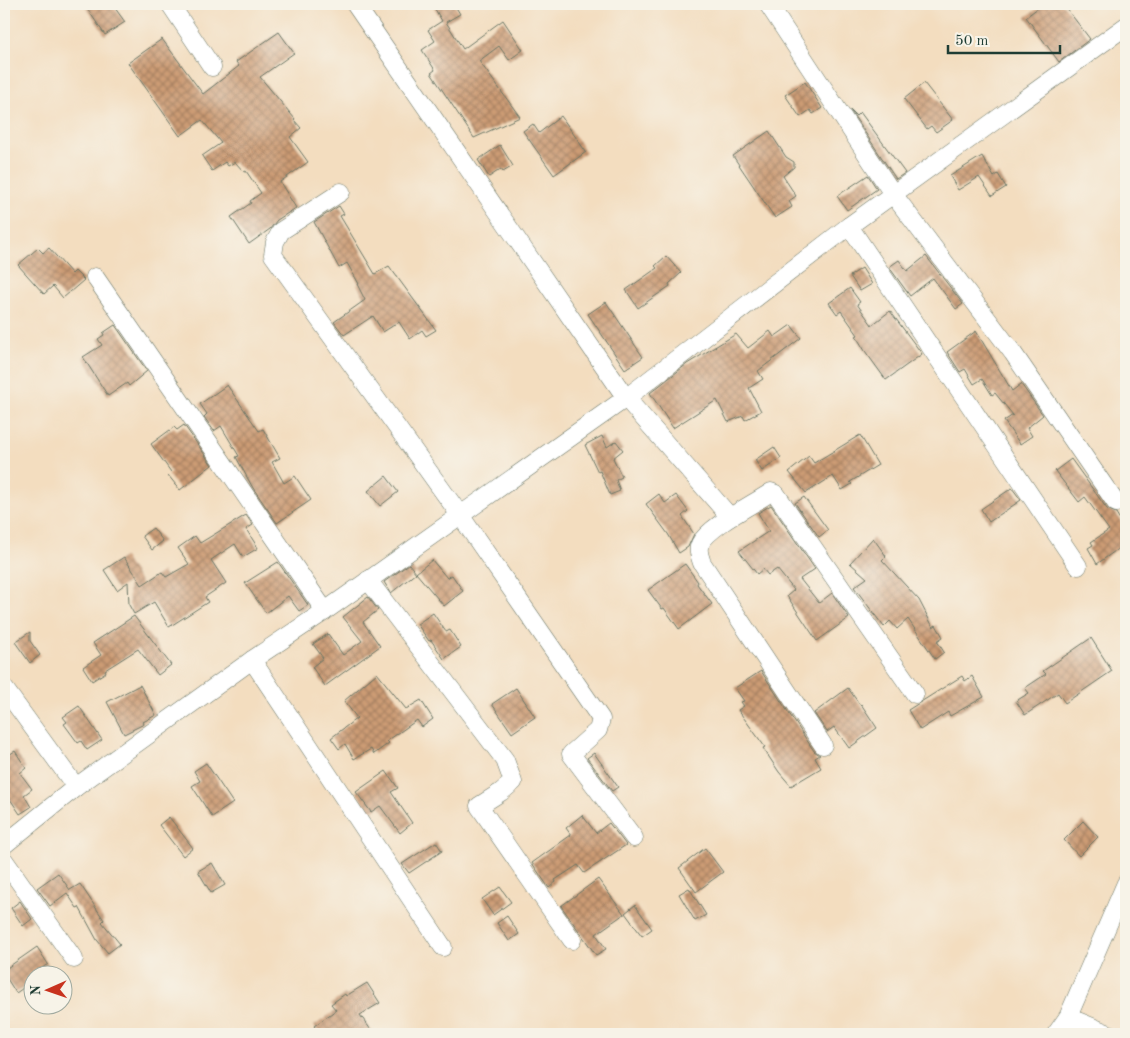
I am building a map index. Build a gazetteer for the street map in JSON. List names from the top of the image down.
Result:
{
  "scale_bar": "50 m",
  "north": "left"
}
